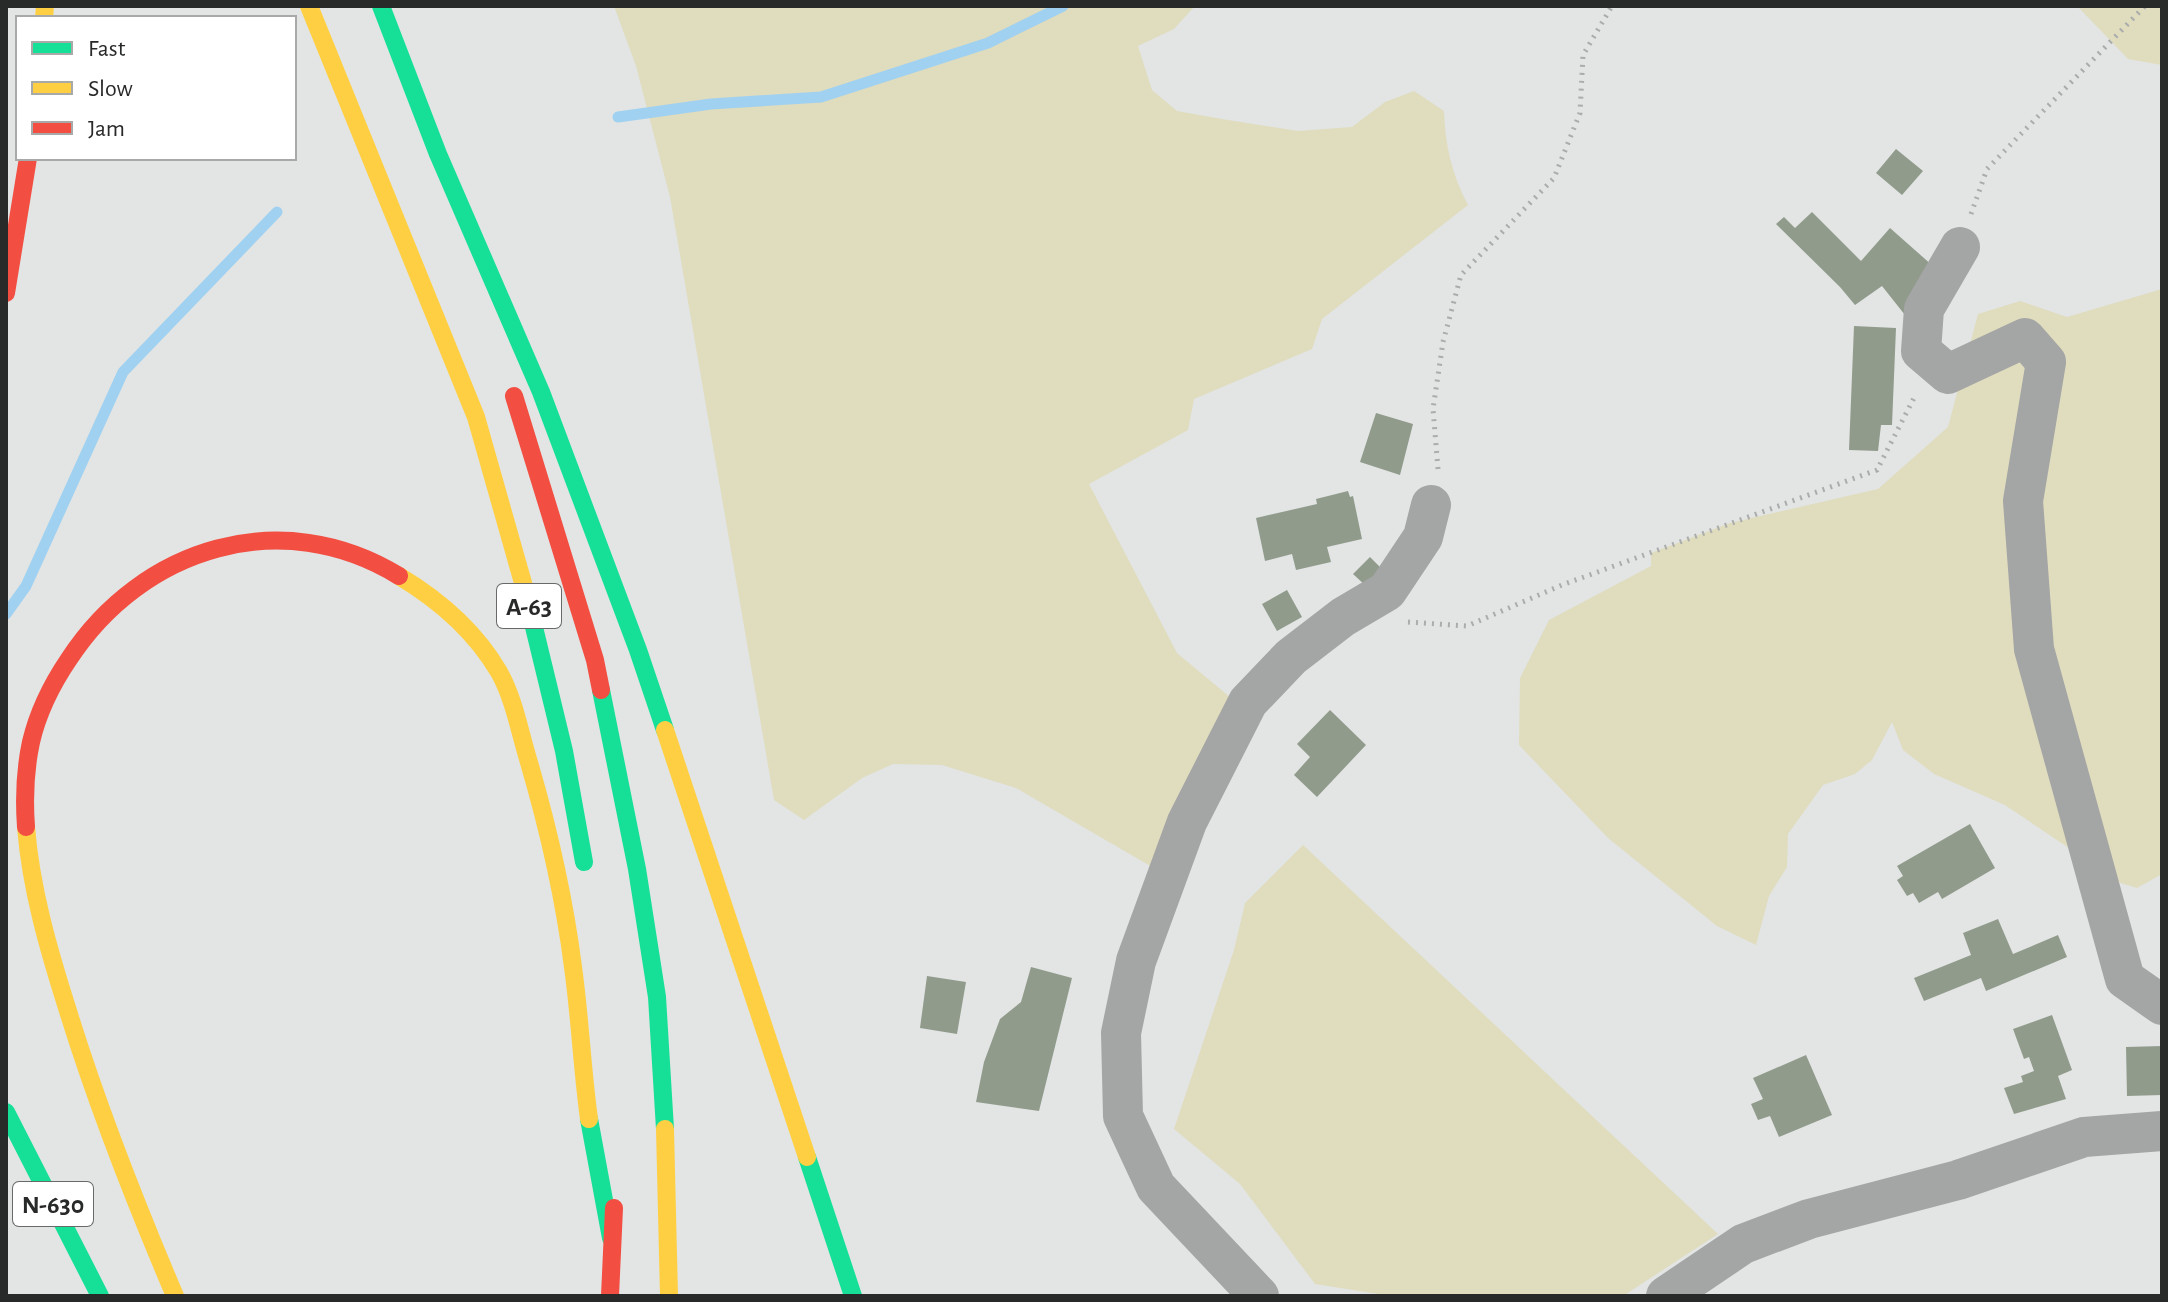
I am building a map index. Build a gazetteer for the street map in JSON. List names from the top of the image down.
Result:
{
  "streets": {
    "highway": ["A-63", "N-630"]
  },
  "legend": ["Fast", "Slow", "Jam"]
}
